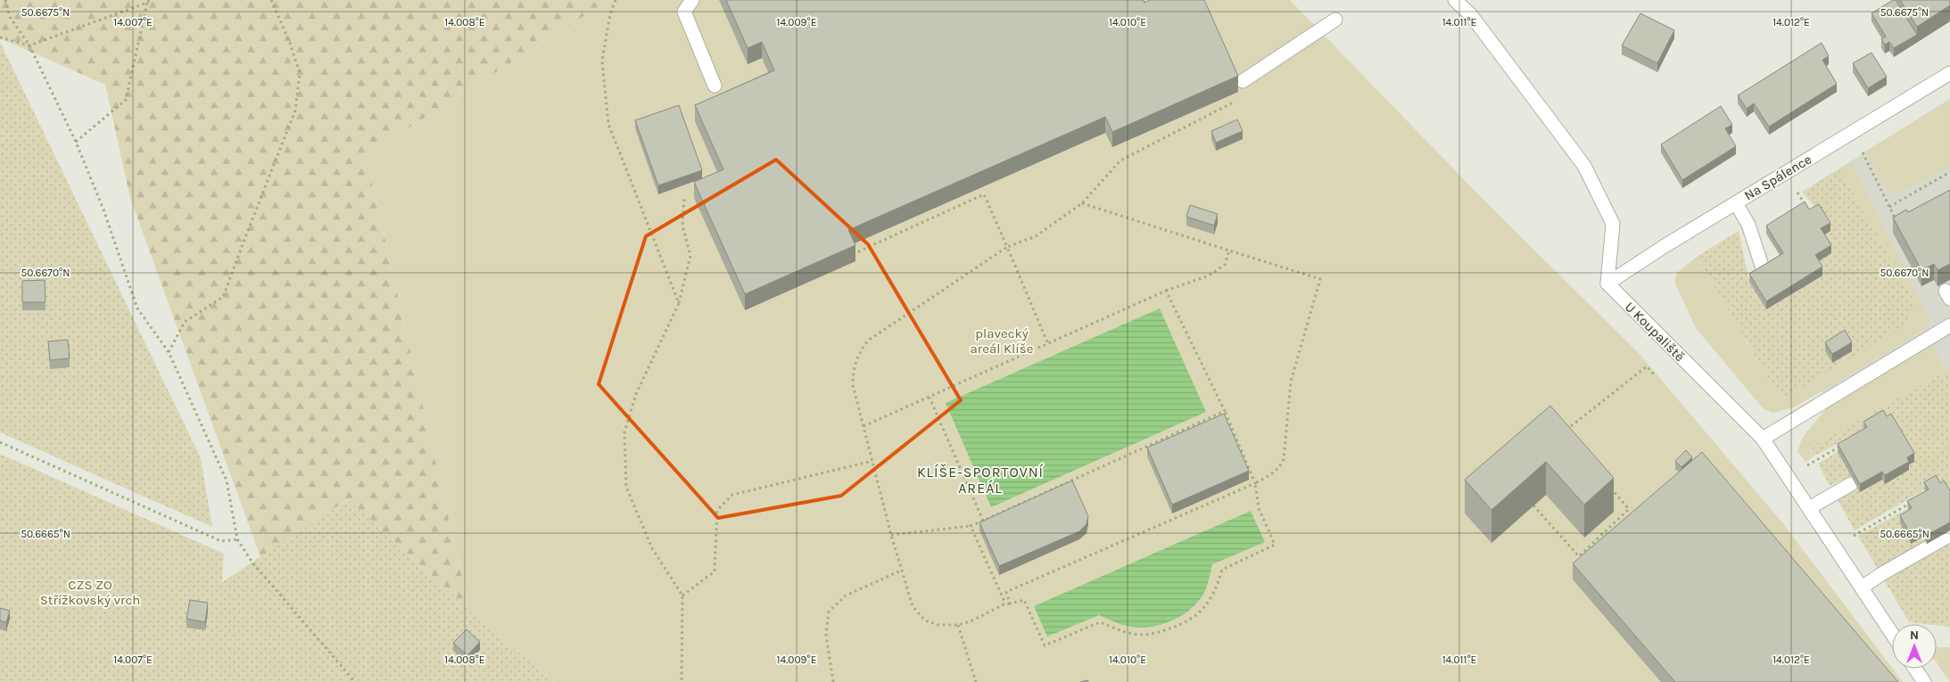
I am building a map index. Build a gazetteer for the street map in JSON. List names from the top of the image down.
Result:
{
  "streets": {
    "street": ["Na Spálence", "U Koupaliště"]
  },
  "crossings": [
    ["Na Spálence", "U Koupaliště"]
  ],
  "districts": ["KLÍŠE-SPORTOVNÍ AREÁL"],
  "parks": ["plavecký areál Klíše", "CZS ZO Střížkovský vrch"],
  "north": "top",
  "coordinates": [
    "50.6675°N",
    "14.007°E",
    "14.008°E",
    "14.009°E",
    "14.010°E",
    "14.011°E",
    "14.012°E",
    "50.6670°N",
    "50.6665°N"
  ]
}
